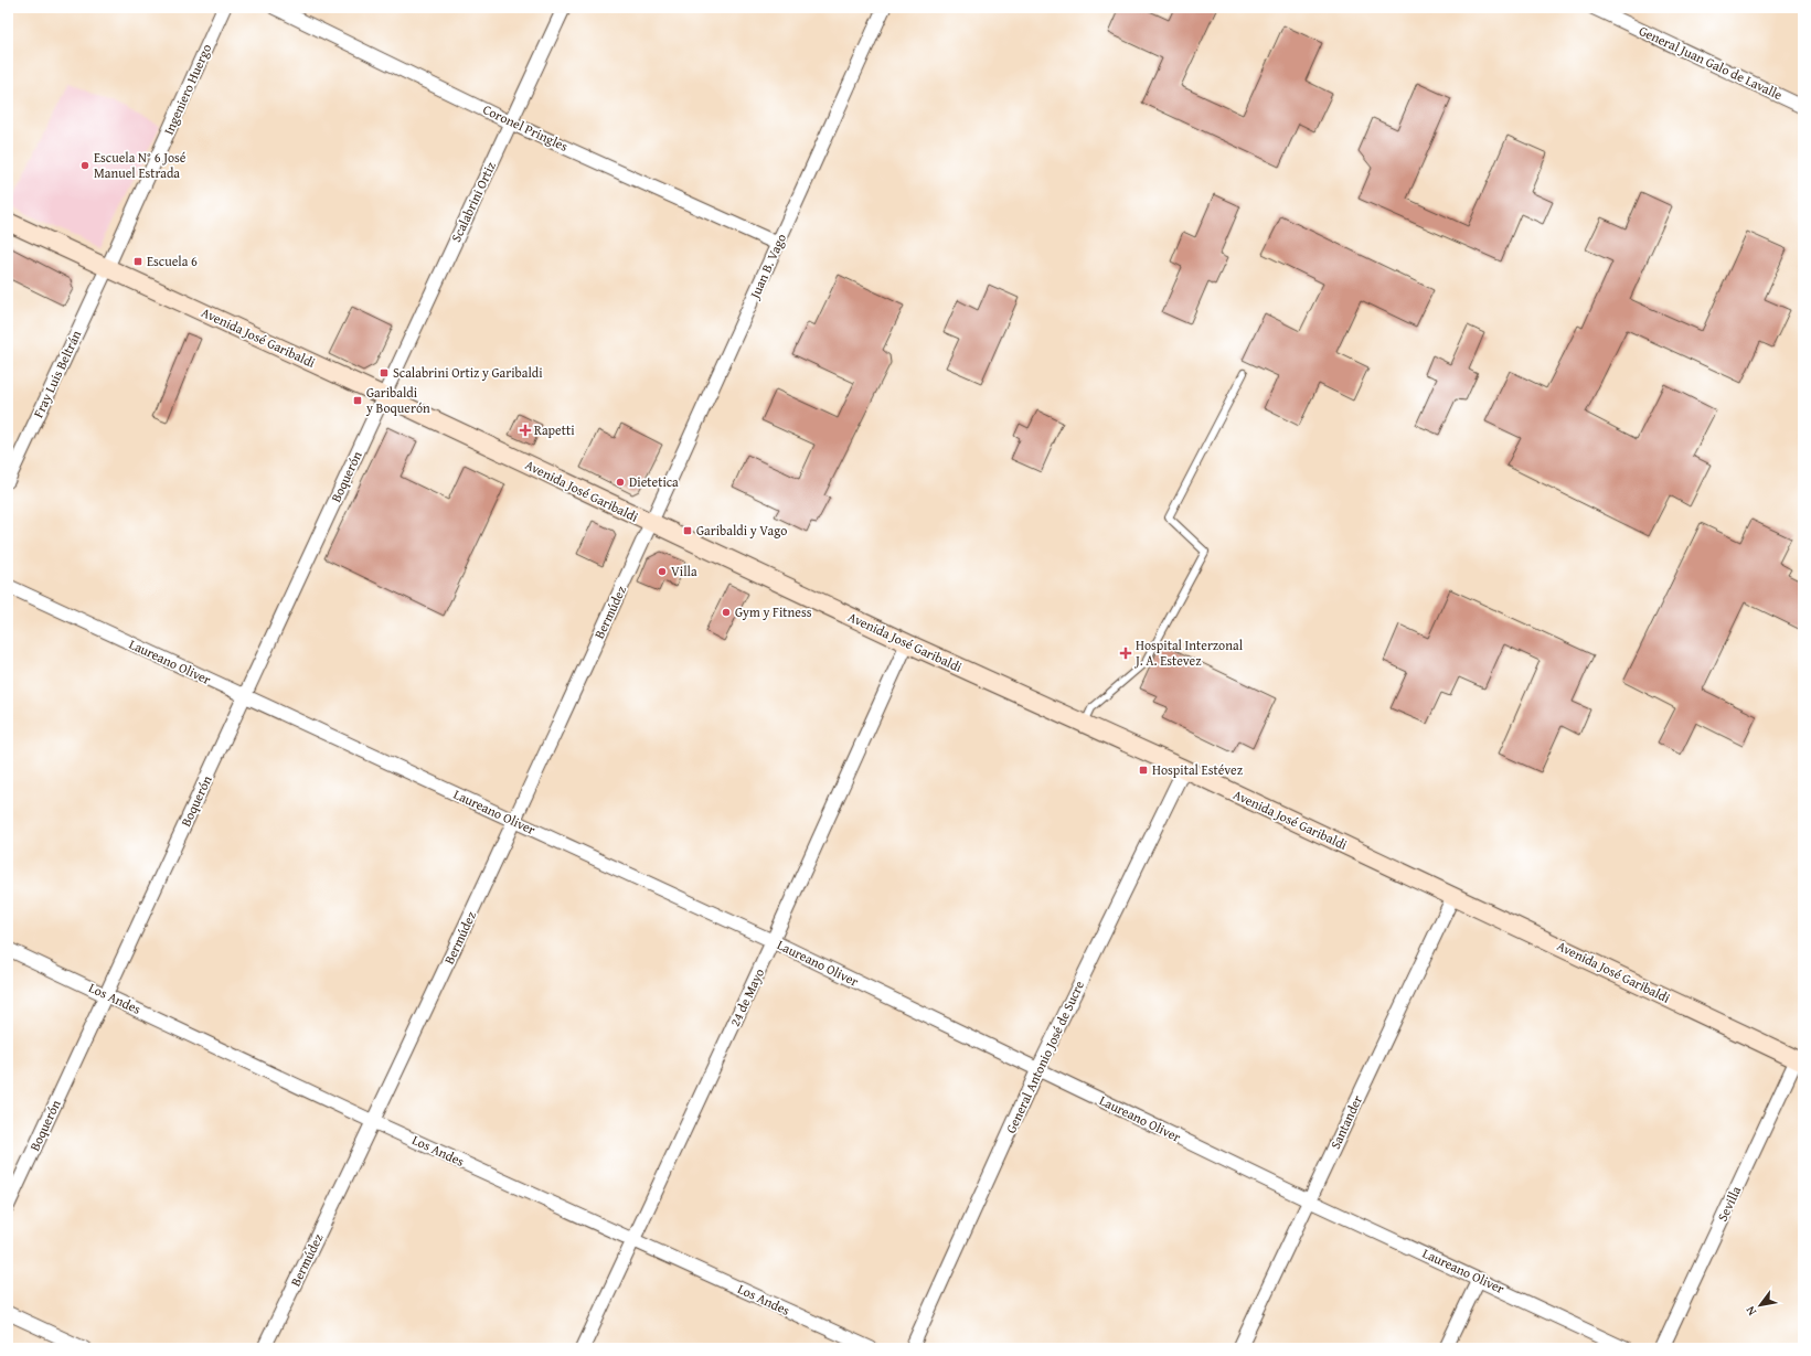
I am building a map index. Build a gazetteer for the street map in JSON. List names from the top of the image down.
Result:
{
  "streets": {
    "main road": ["Avenida José Garibaldi"],
    "street": [
      "General Juan Galo de Lavalle",
      "Ingeniero Huergo",
      "Coronel Pringles",
      "Scalabrini Ortiz",
      "Juan B. Vago",
      "Fray Luis Beltrán",
      "Boquerón",
      "Bermúdez",
      "Laureano Oliver",
      "24 de Mayo",
      "Los Andes",
      "General Antonio José de Sucre",
      "Santander",
      "Sevilla"
    ]
  },
  "crossings": [
    ["Ingeniero Huergo", "Avenida José Garibaldi"],
    ["Ingeniero Huergo", "Fray Luis Beltrán"],
    ["Coronel Pringles", "Scalabrini Ortiz"],
    ["Coronel Pringles", "Juan B. Vago"],
    ["Scalabrini Ortiz", "Avenida José Garibaldi"],
    ["Scalabrini Ortiz", "Boquerón"],
    ["Juan B. Vago", "Avenida José Garibaldi"],
    ["Juan B. Vago", "Bermúdez"],
    ["Avenida José Garibaldi", "Fray Luis Beltrán"],
    ["Avenida José Garibaldi", "Boquerón"],
    ["Avenida José Garibaldi", "Bermúdez"],
    ["Avenida José Garibaldi", "24 de Mayo"],
    ["Avenida José Garibaldi", "General Antonio José de Sucre"],
    ["Avenida José Garibaldi", "Santander"],
    ["Avenida José Garibaldi", "Sevilla"],
    ["Boquerón", "Laureano Oliver"],
    ["Boquerón", "Los Andes"],
    ["Bermúdez", "Laureano Oliver"],
    ["Bermúdez", "Los Andes"],
    ["Laureano Oliver", "24 de Mayo"],
    ["Laureano Oliver", "General Antonio José de Sucre"],
    ["Laureano Oliver", "Santander"],
    ["24 de Mayo", "Los Andes"]
  ],
  "places": {
    "other": [
      "Escuela N° 6 José Manuel Estrada",
      "Dietetica",
      "Villa",
      "Gym y Fitness"
    ],
    "transit": [
      "Escuela 6",
      "Scalabrini Ortiz y Garibaldi",
      "Garibaldi y Boquerón",
      "Garibaldi y Vago",
      "Hospital Estévez"
    ],
    "health": ["Rapetti", "Hospital Interzonal J. A. Estevez"]
  },
  "north": "bottom left"
}
